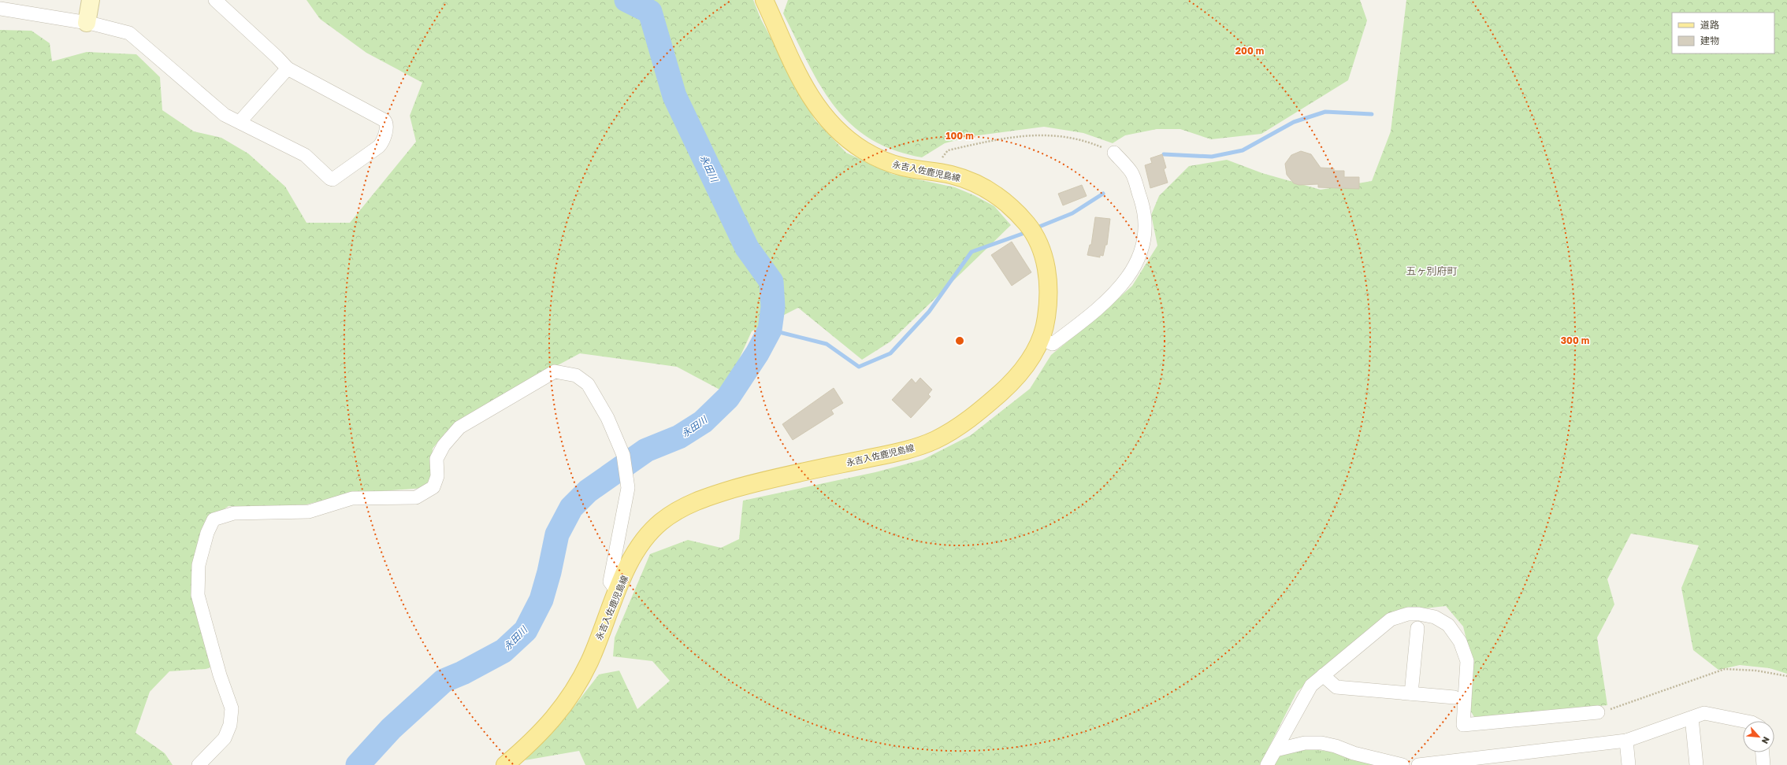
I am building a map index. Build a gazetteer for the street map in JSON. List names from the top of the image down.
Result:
{
  "streets": {
    "main road": ["永吉入佐鹿児島線"]
  },
  "districts": ["五ヶ別府町"],
  "water": ["永田川"],
  "legend": ["道路", "建物"],
  "north": "bottom right",
  "rings": ["200 m", "100 m", "300 m"]
}
